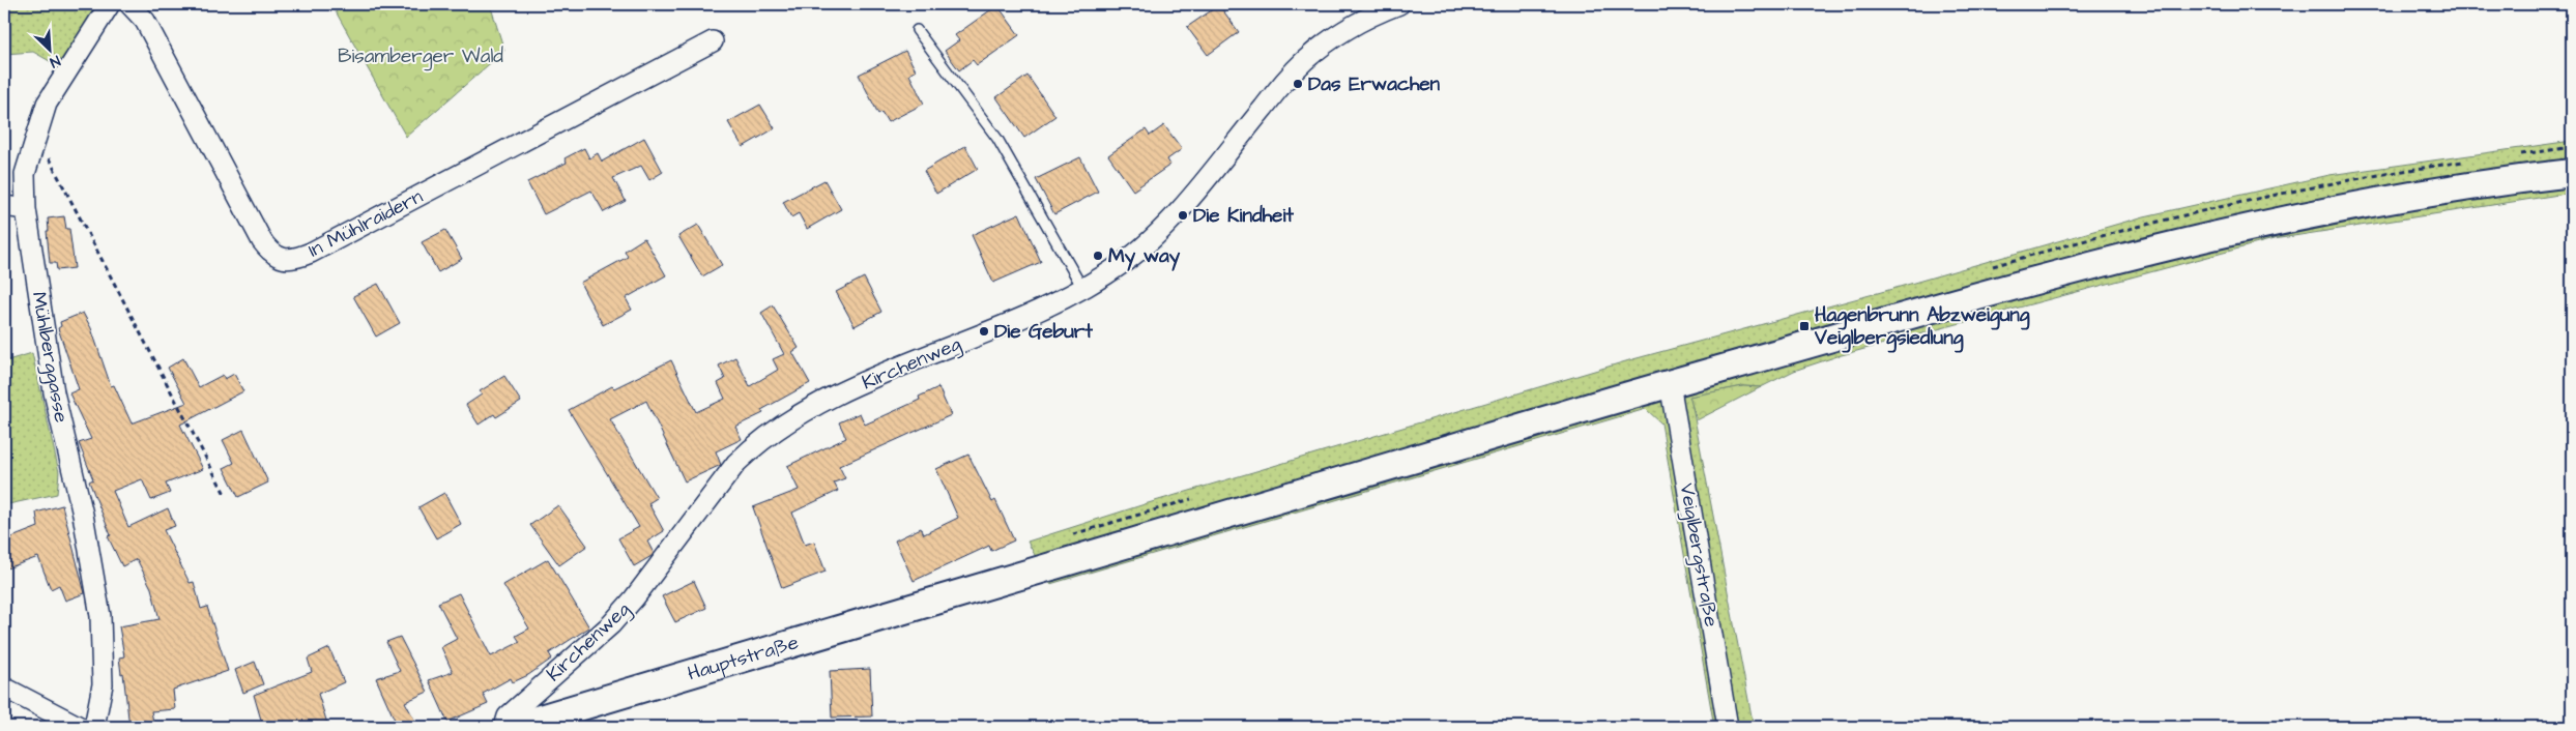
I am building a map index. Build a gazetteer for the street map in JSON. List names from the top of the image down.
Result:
{
  "streets": {
    "main road": ["Hauptstraße"],
    "street": [
      "In Mühlraidern",
      "Mühlberggasse",
      "Kirchenweg",
      "Veiglbergstraße"
    ]
  },
  "crossings": [
    ["Veiglbergstraße", "Hauptstraße"]
  ],
  "parks": ["Bisamberger Wald"],
  "places": {
    "other": [
      "Das Erwachen",
      "Die Kindheit",
      "My way",
      "Die Geburt"
    ],
    "transit": ["Hagenbrunn Abzweigung Veiglbergsiedlung"]
  },
  "north": "bottom right"
}
